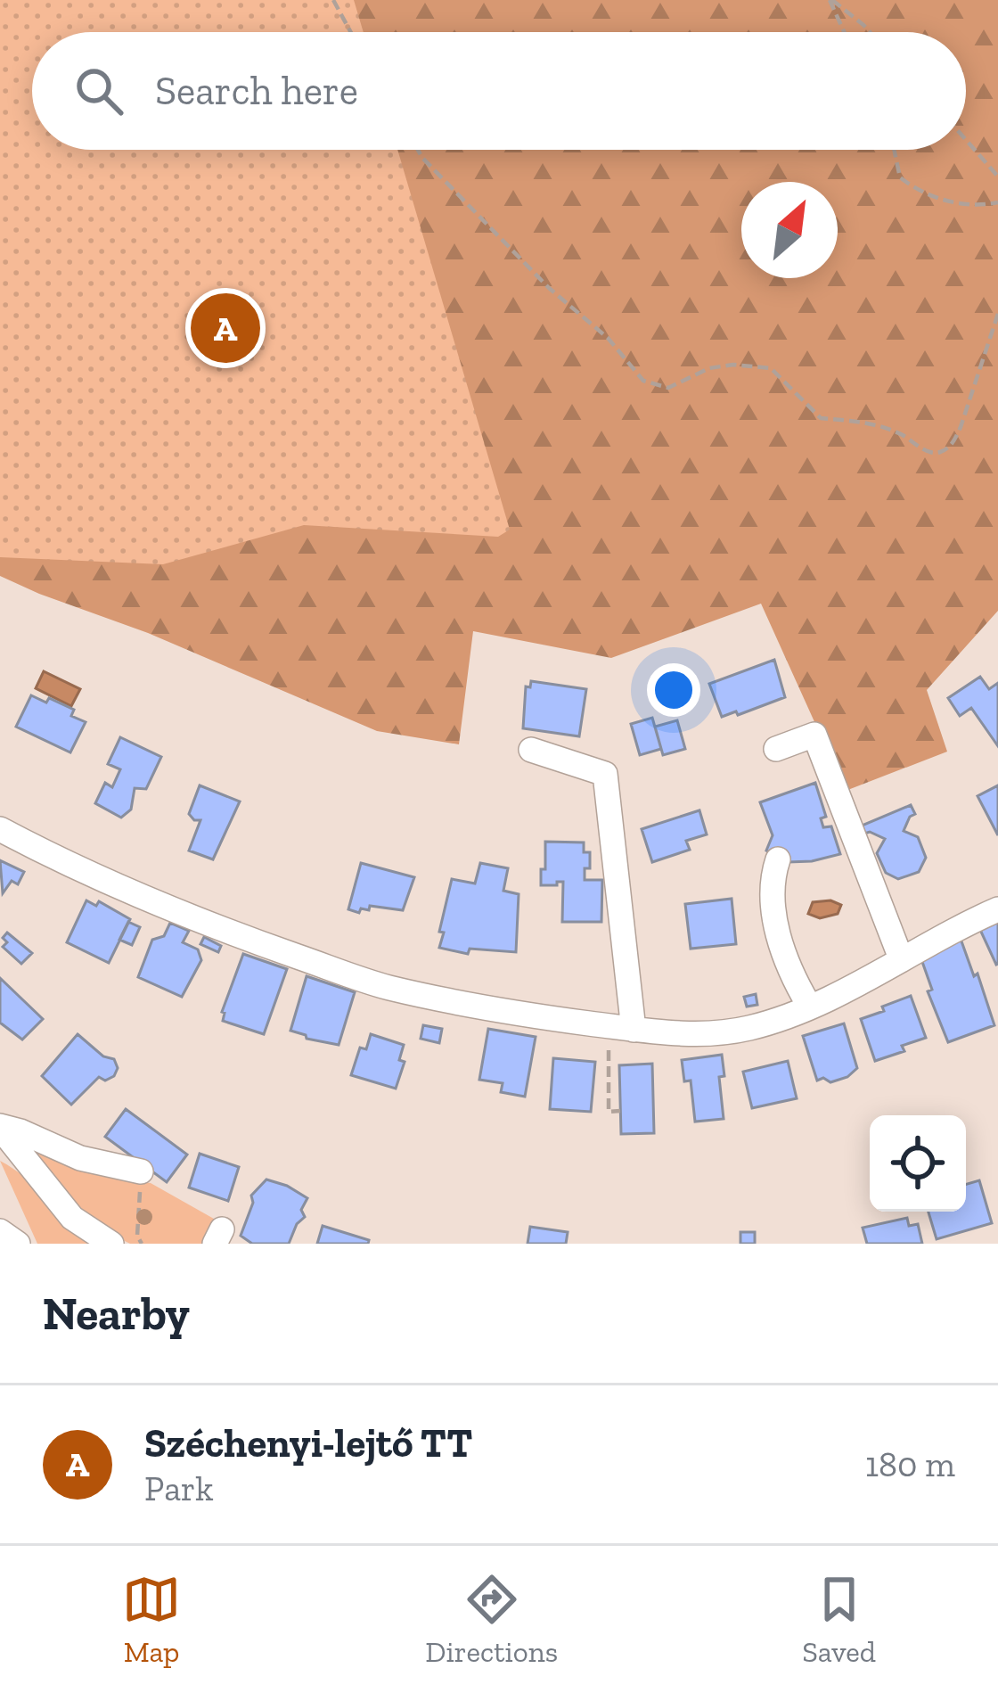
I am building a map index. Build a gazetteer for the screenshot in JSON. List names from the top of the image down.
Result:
{
  "north": "top right",
  "page": {
    "search": "Search here",
    "pins": "A",
    "heading": "Nearby",
    "list": [
      {
        "mark": "A",
        "name": "Széchenyi-lejtő TT",
        "note": "Park",
        "value": "180 m"
      }
    ],
    "nav": ["Map", "Directions", "Saved"]
  }
}
